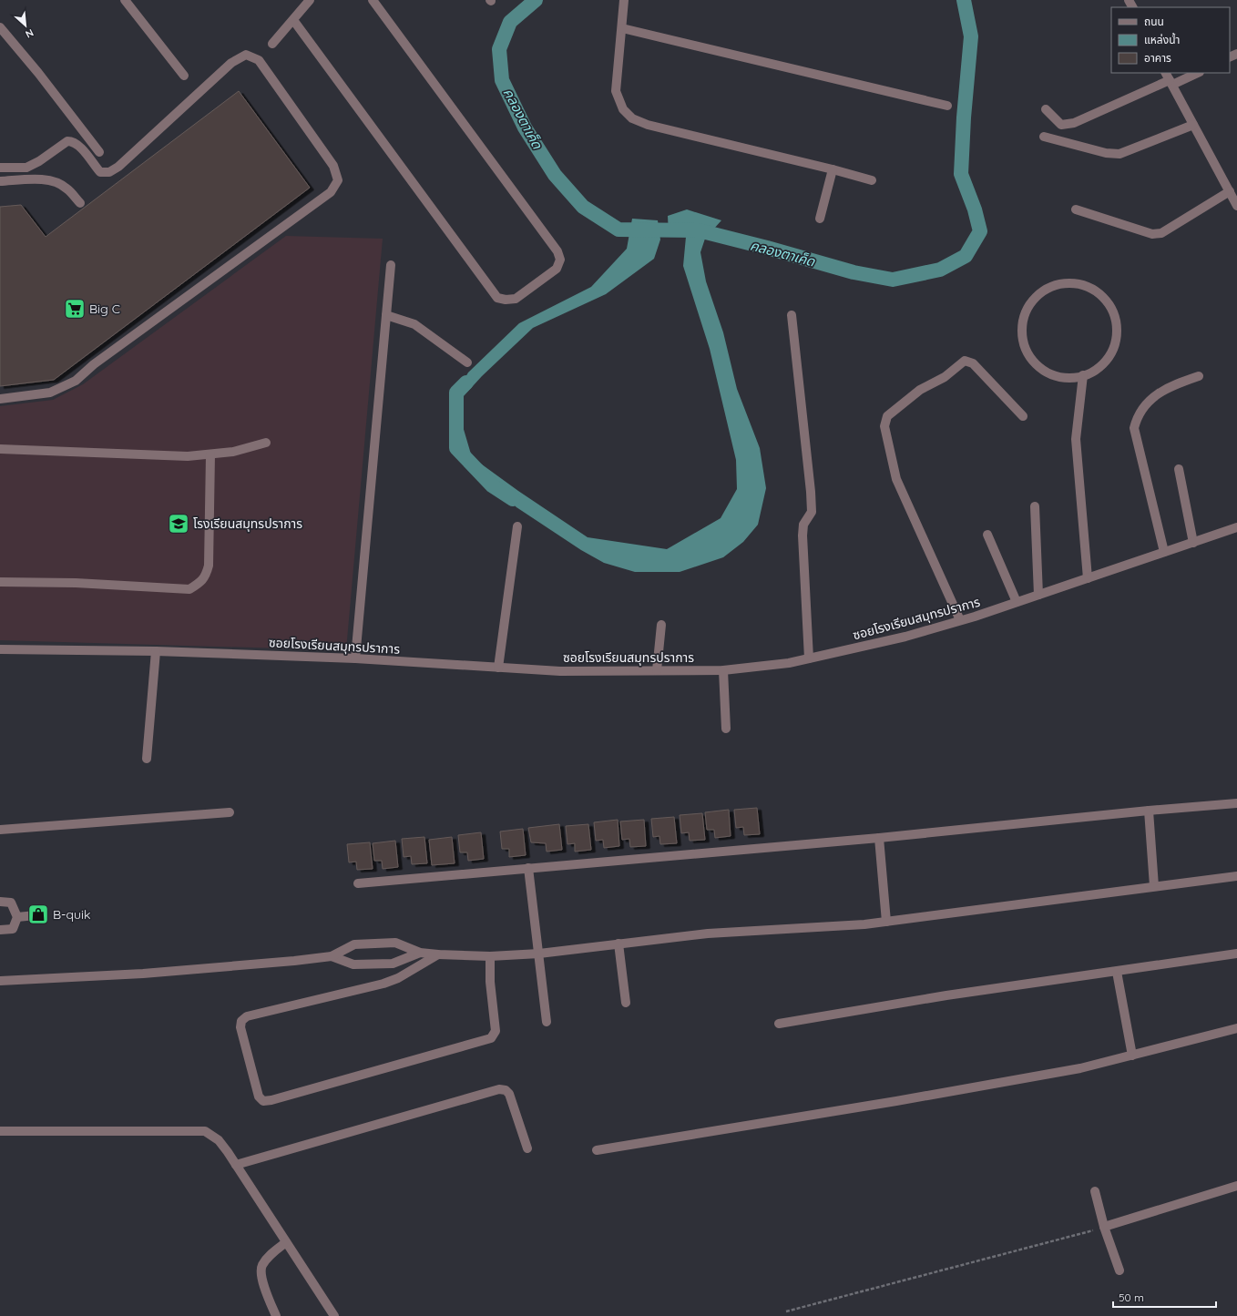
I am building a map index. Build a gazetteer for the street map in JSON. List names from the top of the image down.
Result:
{
  "streets": {
    "street": ["ซอยโรงเรียนสมุทรปราการ"]
  },
  "water": ["คลองตาเค็ด"],
  "places": {
    "supermarket": ["Big C"],
    "school or university": ["โรงเรียนสมุทรปราการ"],
    "shop": ["B-quik"]
  },
  "legend": ["ถนน", "แหล่งน้ำ", "อาคาร"],
  "scale_bar": "50 m",
  "north": "bottom right"
}
